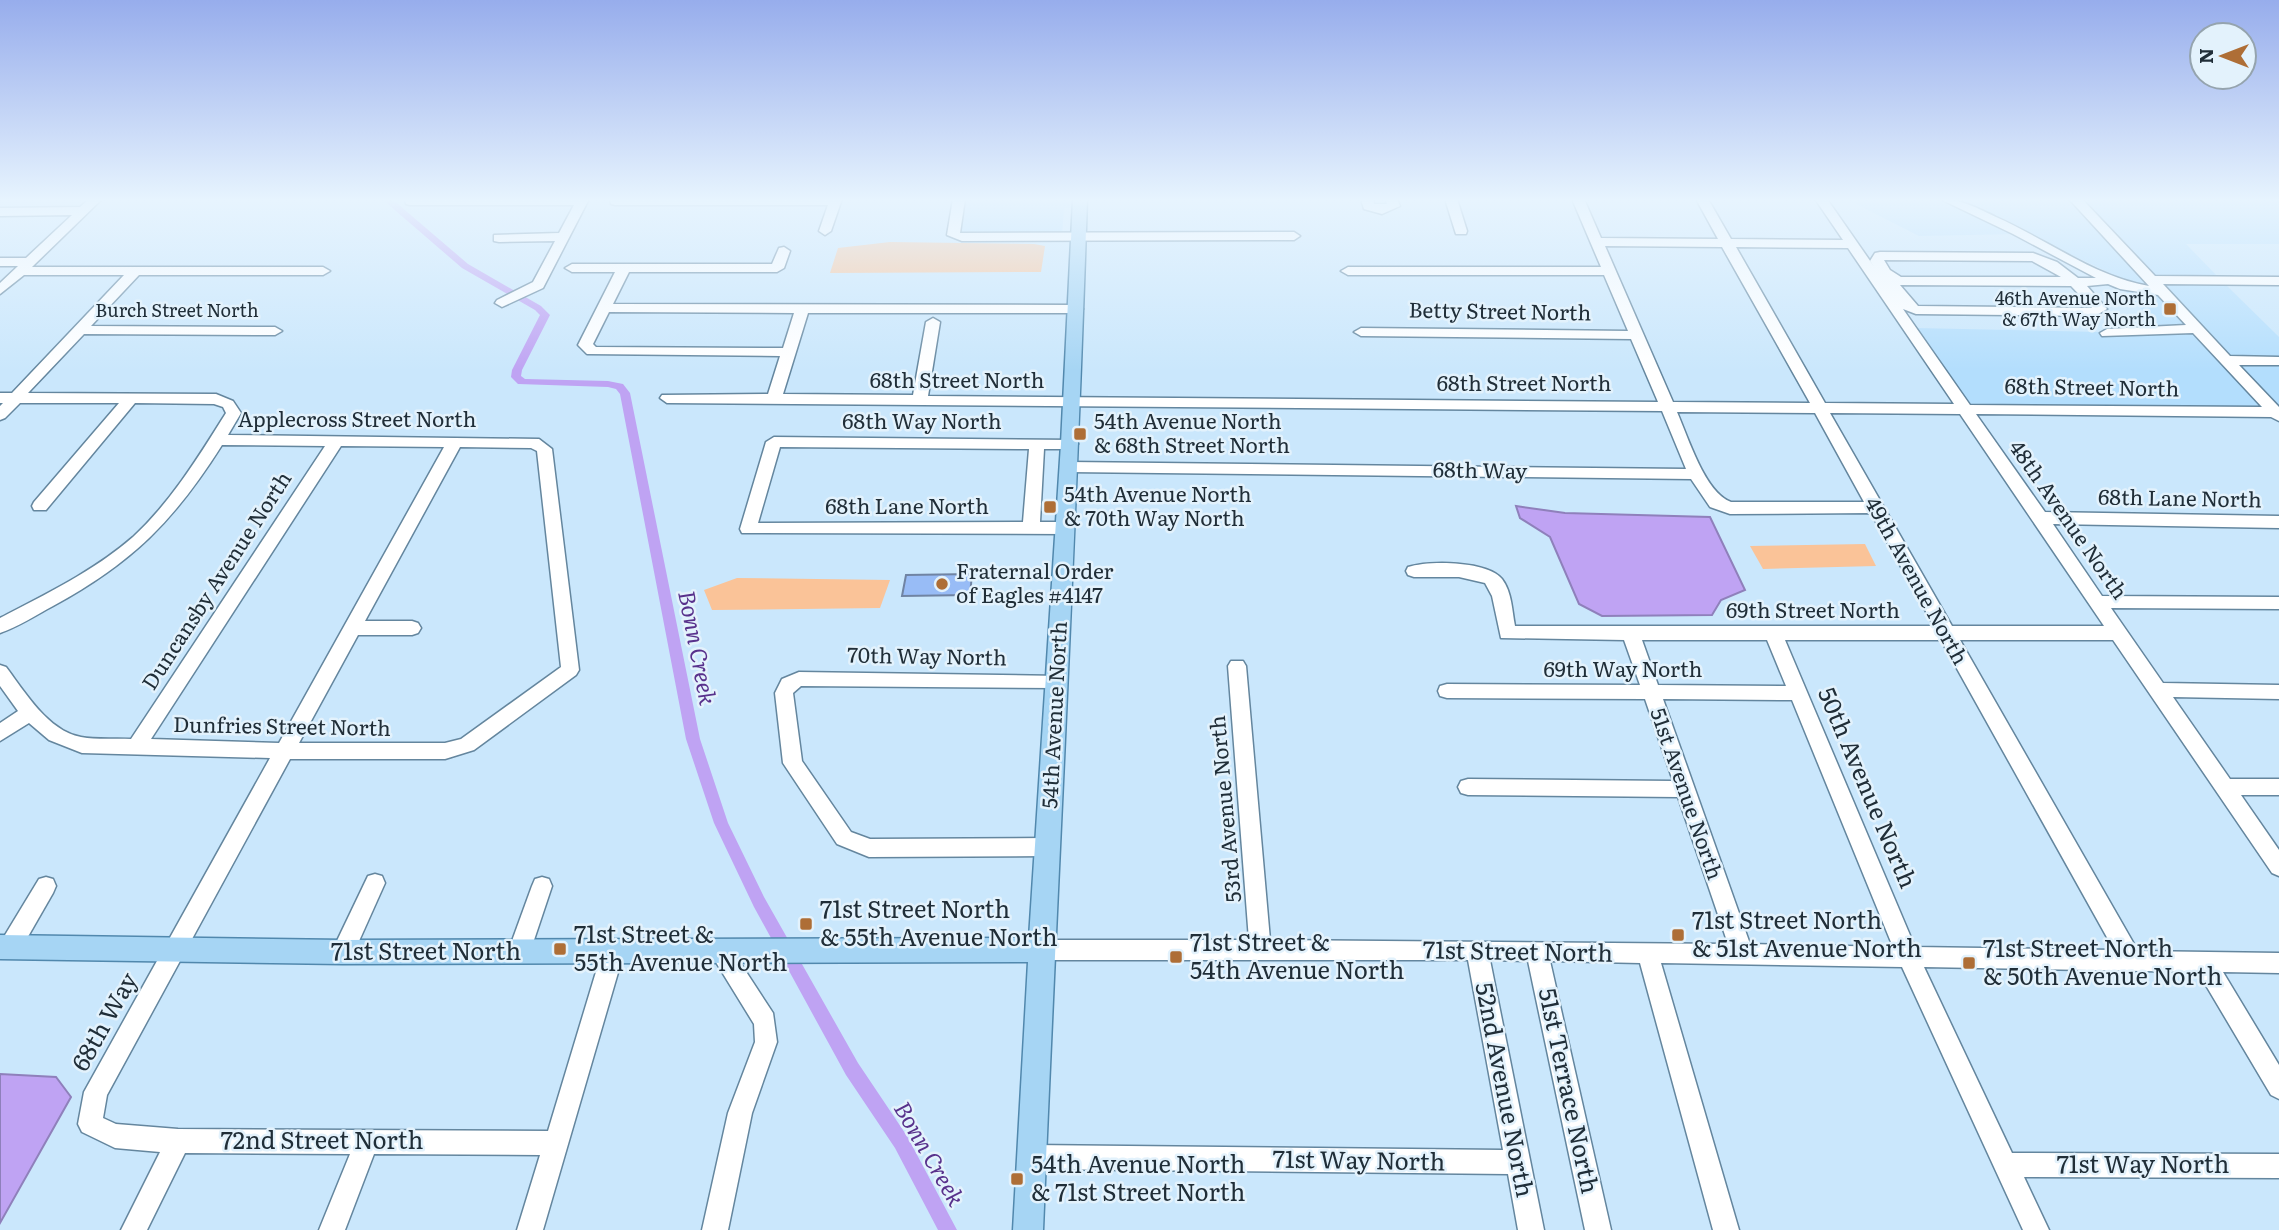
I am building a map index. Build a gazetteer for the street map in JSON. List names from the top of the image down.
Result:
{
  "streets": {
    "main road": ["54th Avenue North", "71st Street North"],
    "street": [
      "Burch Street North",
      "Betty Street North",
      "68th Street North",
      "Applecross Street North",
      "68th Way North",
      "68th Way",
      "68th Lane North",
      "48th Avenue North",
      "Duncansby Avenue North",
      "49th Avenue North",
      "69th Street North",
      "70th Way North",
      "69th Way North",
      "Dunfries Street North",
      "50th Avenue North",
      "51st Avenue North",
      "53rd Avenue North",
      "52nd Avenue North",
      "51st Terrace North",
      "72nd Street North",
      "71st Way North"
    ]
  },
  "crossings": [
    ["68th Street North", "48th Avenue North"],
    ["68th Street North", "49th Avenue North"],
    ["68th Street North", "54th Avenue North"],
    ["Applecross Street North", "68th Way"],
    ["Applecross Street North", "Duncansby Avenue North"],
    ["Applecross Street North", "Dunfries Street North"],
    ["68th Way North", "68th Lane North"],
    ["68th Way North", "54th Avenue North"],
    ["68th Way", "54th Avenue North"],
    ["68th Way", "Dunfries Street North"],
    ["68th Way", "71st Street North"],
    ["68th Way", "72nd Street North"],
    ["68th Lane North", "48th Avenue North"],
    ["68th Lane North", "54th Avenue North"],
    ["48th Avenue North", "69th Street North"],
    ["Duncansby Avenue North", "Dunfries Street North"],
    ["49th Avenue North", "69th Street North"],
    ["49th Avenue North", "71st Street North"],
    ["69th Street North", "50th Avenue North"],
    ["69th Street North", "51st Avenue North"],
    ["70th Way North", "54th Avenue North"],
    ["69th Way North", "50th Avenue North"],
    ["69th Way North", "51st Avenue North"],
    ["54th Avenue North", "71st Street North"],
    ["54th Avenue North", "71st Way North"],
    ["50th Avenue North", "71st Street North"],
    ["50th Avenue North", "71st Way North"],
    ["51st Avenue North", "71st Street North"],
    ["53rd Avenue North", "71st Street North"],
    ["71st Street North", "52nd Avenue North"],
    ["71st Street North", "51st Terrace North"],
    ["52nd Avenue North", "71st Way North"]
  ],
  "water": ["Bonn Creek"],
  "places": {
    "transit": [
      "46th Avenue North & 67th Way North",
      "54th Avenue North & 68th Street North",
      "54th Avenue North & 70th Way North",
      "71st Street North & 55th Avenue North",
      "71st Street North & 51st Avenue North",
      "71st Street & 55th Avenue North",
      "71st Street & 54th Avenue North",
      "71st Street North & 50th Avenue North",
      "54th Avenue North & 71st Street North"
    ],
    "other": ["Fraternal Order of Eagles #4147"]
  },
  "north": "left"
}
